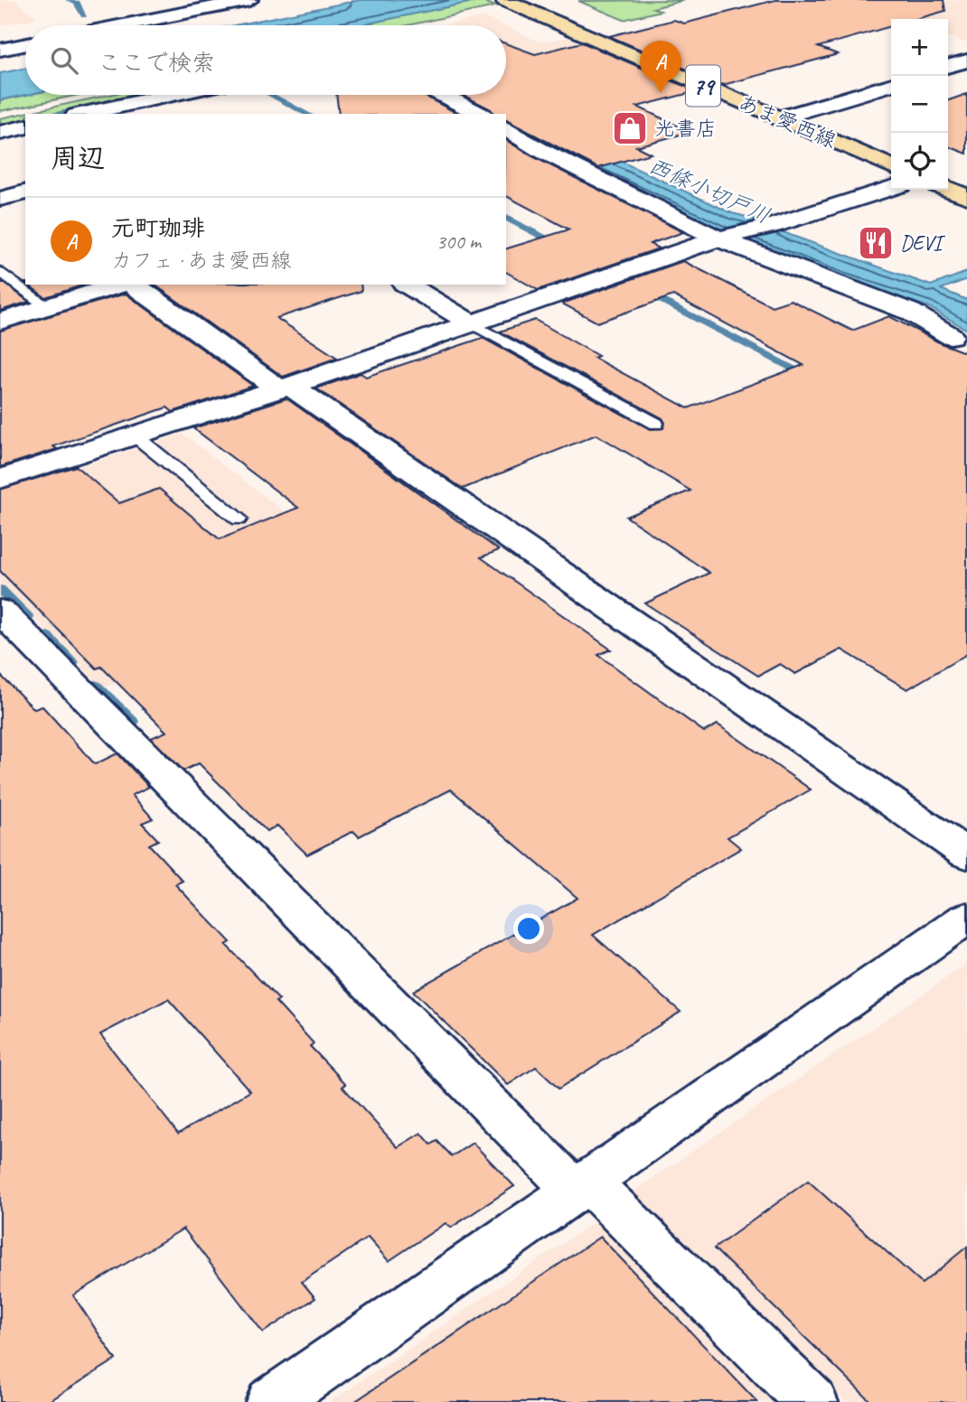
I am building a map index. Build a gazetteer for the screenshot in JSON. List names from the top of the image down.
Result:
{
  "streets": {
    "main road": ["79", "あま愛西線"]
  },
  "water": ["西條小切戸川"],
  "places": {
    "shop": ["光書店"],
    "restaurant": ["DEVI"]
  },
  "page": {
    "map_buttons": ["+", "−"],
    "search": "ここで検索",
    "pins": "A",
    "heading": "周辺",
    "list": [
      {
        "mark": "A",
        "name": "元町珈琲",
        "note": "カフェ · あま愛西線",
        "value": "300 m"
      }
    ]
  }
}
